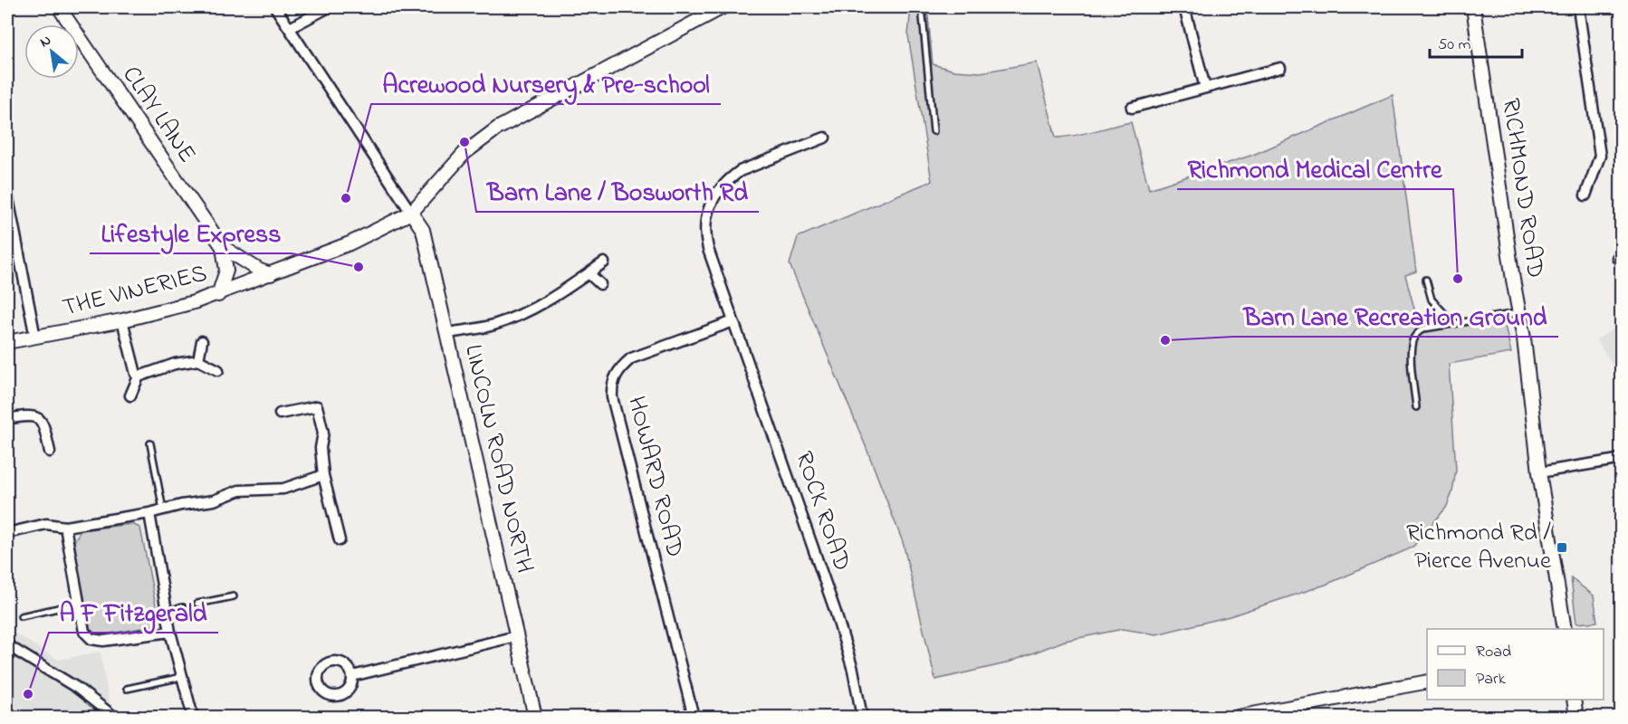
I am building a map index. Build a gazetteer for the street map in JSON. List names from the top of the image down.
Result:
{
  "streets": {
    "street": [
      "CLAY LANE",
      "RICHMOND ROAD",
      "THE VINERIES",
      "LINCOLN ROAD NORTH",
      "HOWARD ROAD",
      "ROCK ROAD"
    ]
  },
  "crossings": [
    ["CLAY LANE", "THE VINERIES"],
    ["HOWARD ROAD", "ROCK ROAD"]
  ],
  "places": {
    "other": [
      "Barn Lane / Bosworth Rd",
      "Acrewood Nursery & Pre-school",
      "Lifestyle Express",
      "Richmond Medical Centre",
      "Barn Lane Recreation Ground",
      "A F Fitzgerald"
    ],
    "transit": ["Richmond Rd / Pierce Avenue"]
  },
  "legend": ["Road", "Park"],
  "scale_bar": "50 m",
  "north": "top left"
}
